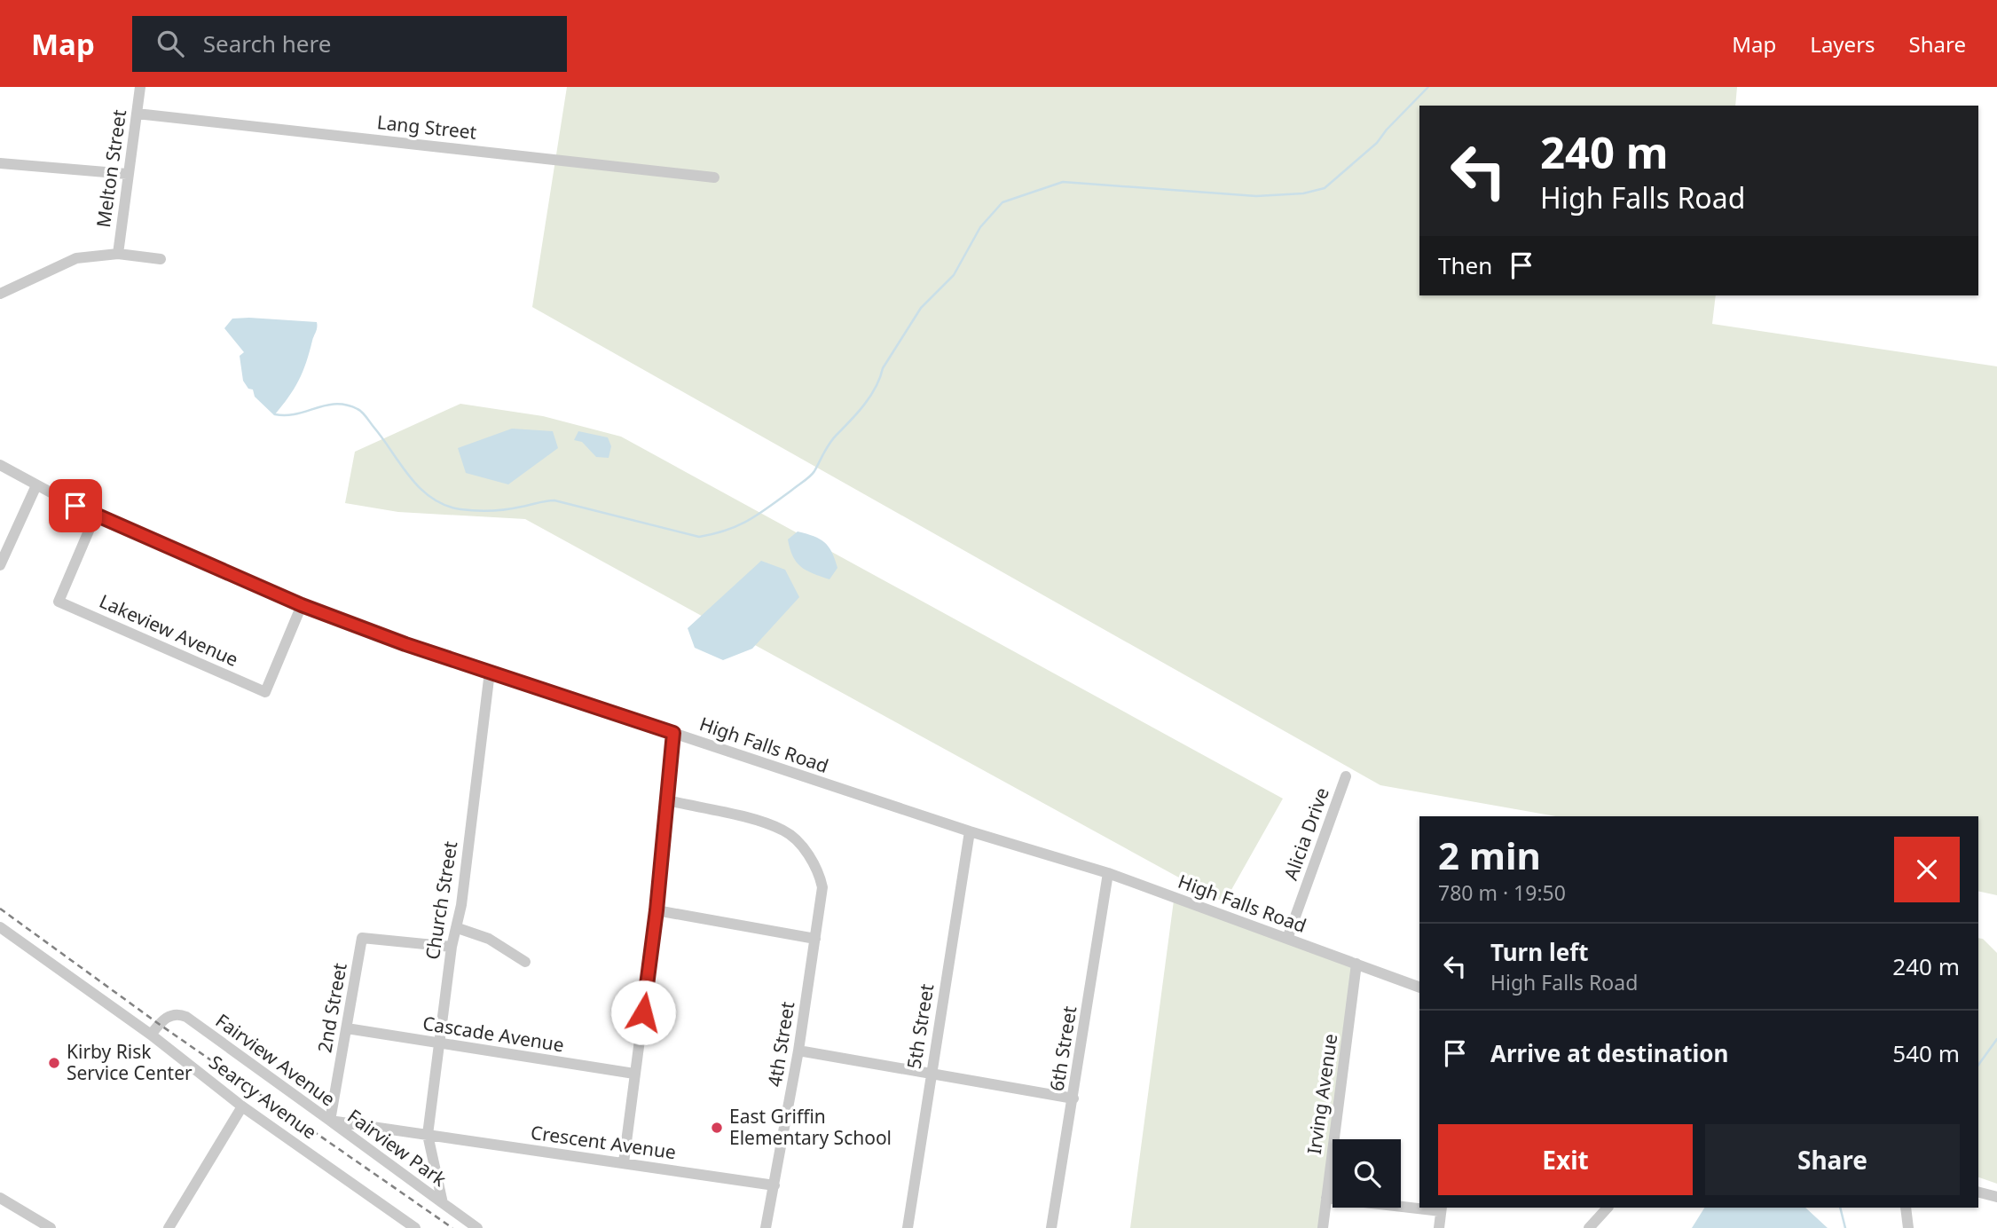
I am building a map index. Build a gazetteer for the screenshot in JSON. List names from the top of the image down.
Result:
{
  "streets": {
    "street": [
      "Lang Street",
      "Melton Street",
      "Lakeview Avenue",
      "High Falls Road",
      "Alicia Drive",
      "Church Street",
      "2nd Street",
      "5th Street",
      "Cascade Avenue",
      "4th Street",
      "6th Street",
      "Fairview Avenue",
      "Irving Avenue",
      "Searcy Avenue",
      "Crescent Avenue",
      "Fairview Park"
    ]
  },
  "crossings": [
    ["Lang Street", "Melton Street"],
    ["Lakeview Avenue", "High Falls Road"],
    ["High Falls Road", "Alicia Drive"],
    ["High Falls Road", "Church Street"],
    ["High Falls Road", "5th Street"],
    ["High Falls Road", "6th Street"],
    ["High Falls Road", "Irving Avenue"],
    ["Church Street", "2nd Street"],
    ["Church Street", "Cascade Avenue"],
    ["Church Street", "Fairview Avenue"],
    ["Church Street", "Crescent Avenue"],
    ["2nd Street", "Cascade Avenue"],
    ["2nd Street", "Fairview Avenue"],
    ["2nd Street", "Fairview Park"],
    ["4th Street", "Crescent Avenue"],
    ["Fairview Avenue", "Searcy Avenue"],
    ["Fairview Avenue", "Crescent Avenue"],
    ["Fairview Avenue", "Fairview Park"]
  ],
  "places": ["Kirby Risk Service Center", "East Griffin Elementary School"],
  "page": {
    "header": "Map",
    "search": "Search here",
    "nav": ["Map", "Layers", "Share"],
    "turn": ["240 m", "High Falls Road"],
    "then": "Then",
    "heading": ["2 min", "780 m · 19:50"],
    "list": [
      {
        "name": "Turn left",
        "note": "High Falls Road",
        "value": "240 m"
      },
      {
        "name": "Arrive at destination",
        "value": "540 m"
      }
    ],
    "buttons": ["Exit", "Share"]
  }
}
